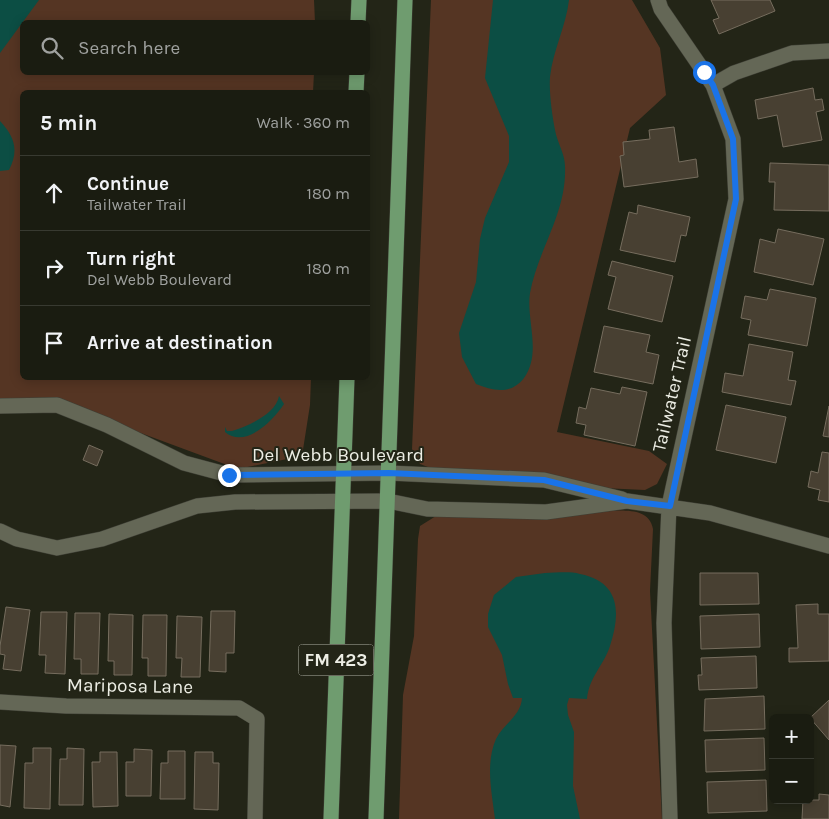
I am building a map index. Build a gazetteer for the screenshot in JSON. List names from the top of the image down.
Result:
{
  "streets": {
    "main road": ["FM 423"],
    "street": ["Tailwater Trail", "Del Webb Boulevard", "Mariposa Lane"]
  },
  "crossings": [
    ["Tailwater Trail", "Del Webb Boulevard"],
    ["Del Webb Boulevard", "FM 423"]
  ],
  "page": {
    "search": "Search here",
    "heading": ["5 min", "Walk · 360 m"],
    "list": [
      ["Continue", "Tailwater Trail", "180 m"],
      ["Turn right", "Del Webb Boulevard", "180 m"],
      "Arrive at destination"
    ],
    "map_buttons": ["+", "−"]
  }
}
